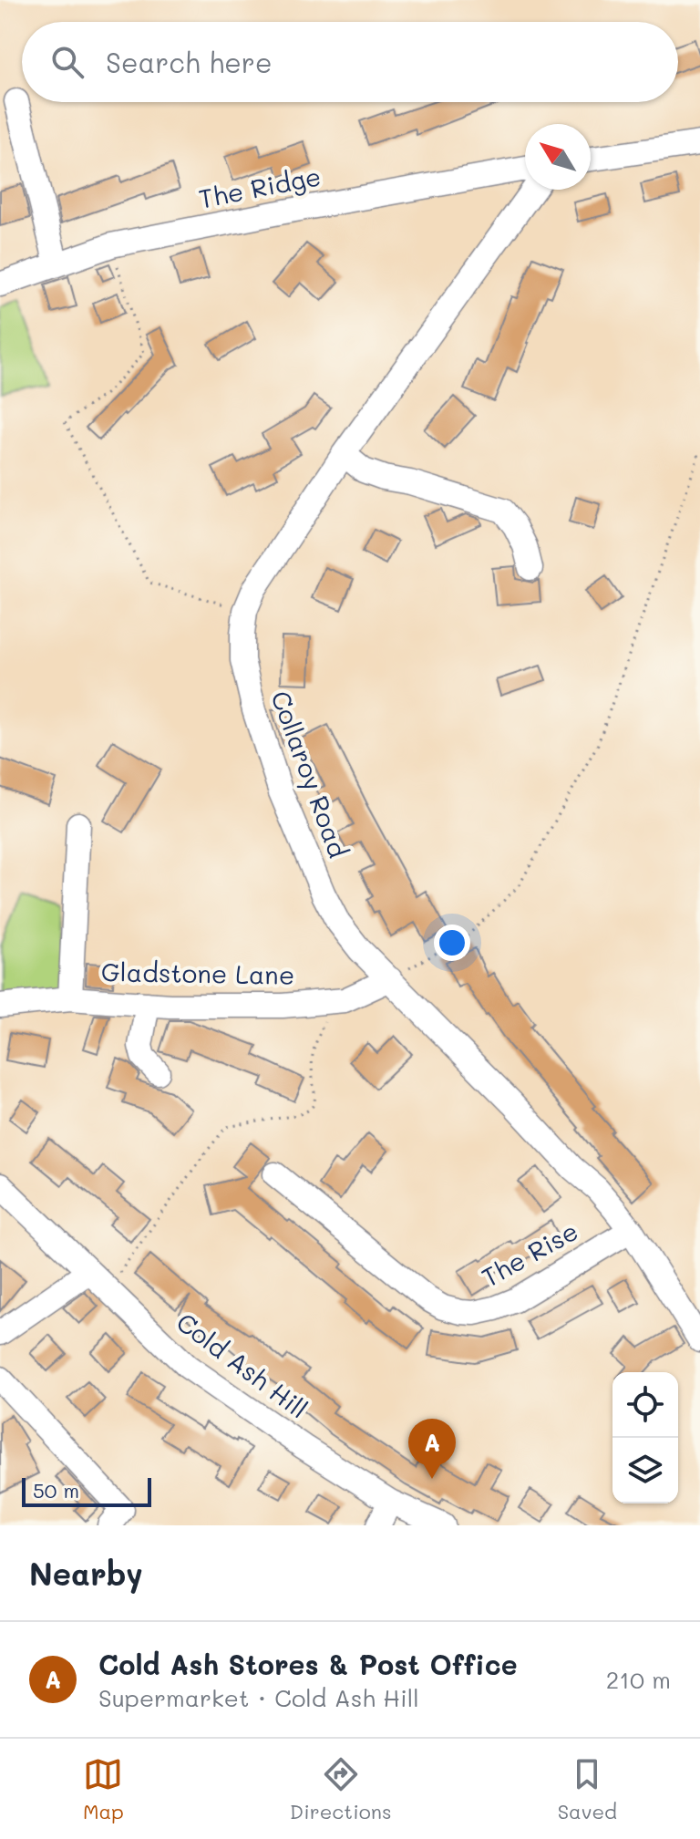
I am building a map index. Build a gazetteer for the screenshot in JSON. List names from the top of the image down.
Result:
{
  "streets": {
    "street": [
      "The Ridge",
      "Collaroy Road",
      "Gladstone Lane",
      "The Rise",
      "Cold Ash Hill"
    ]
  },
  "crossings": [
    ["Collaroy Road", "Gladstone Lane"],
    ["Collaroy Road", "The Rise"]
  ],
  "scale_bar": "50 m",
  "north": "top left",
  "page": {
    "search": "Search here",
    "pins": "A",
    "scale": "50 m",
    "heading": "Nearby",
    "list": [
      {
        "mark": "A",
        "name": "Cold Ash Stores & Post Office",
        "note": "Supermarket · Cold Ash Hill",
        "value": "210 m"
      }
    ],
    "nav": ["Map", "Directions", "Saved"]
  }
}
